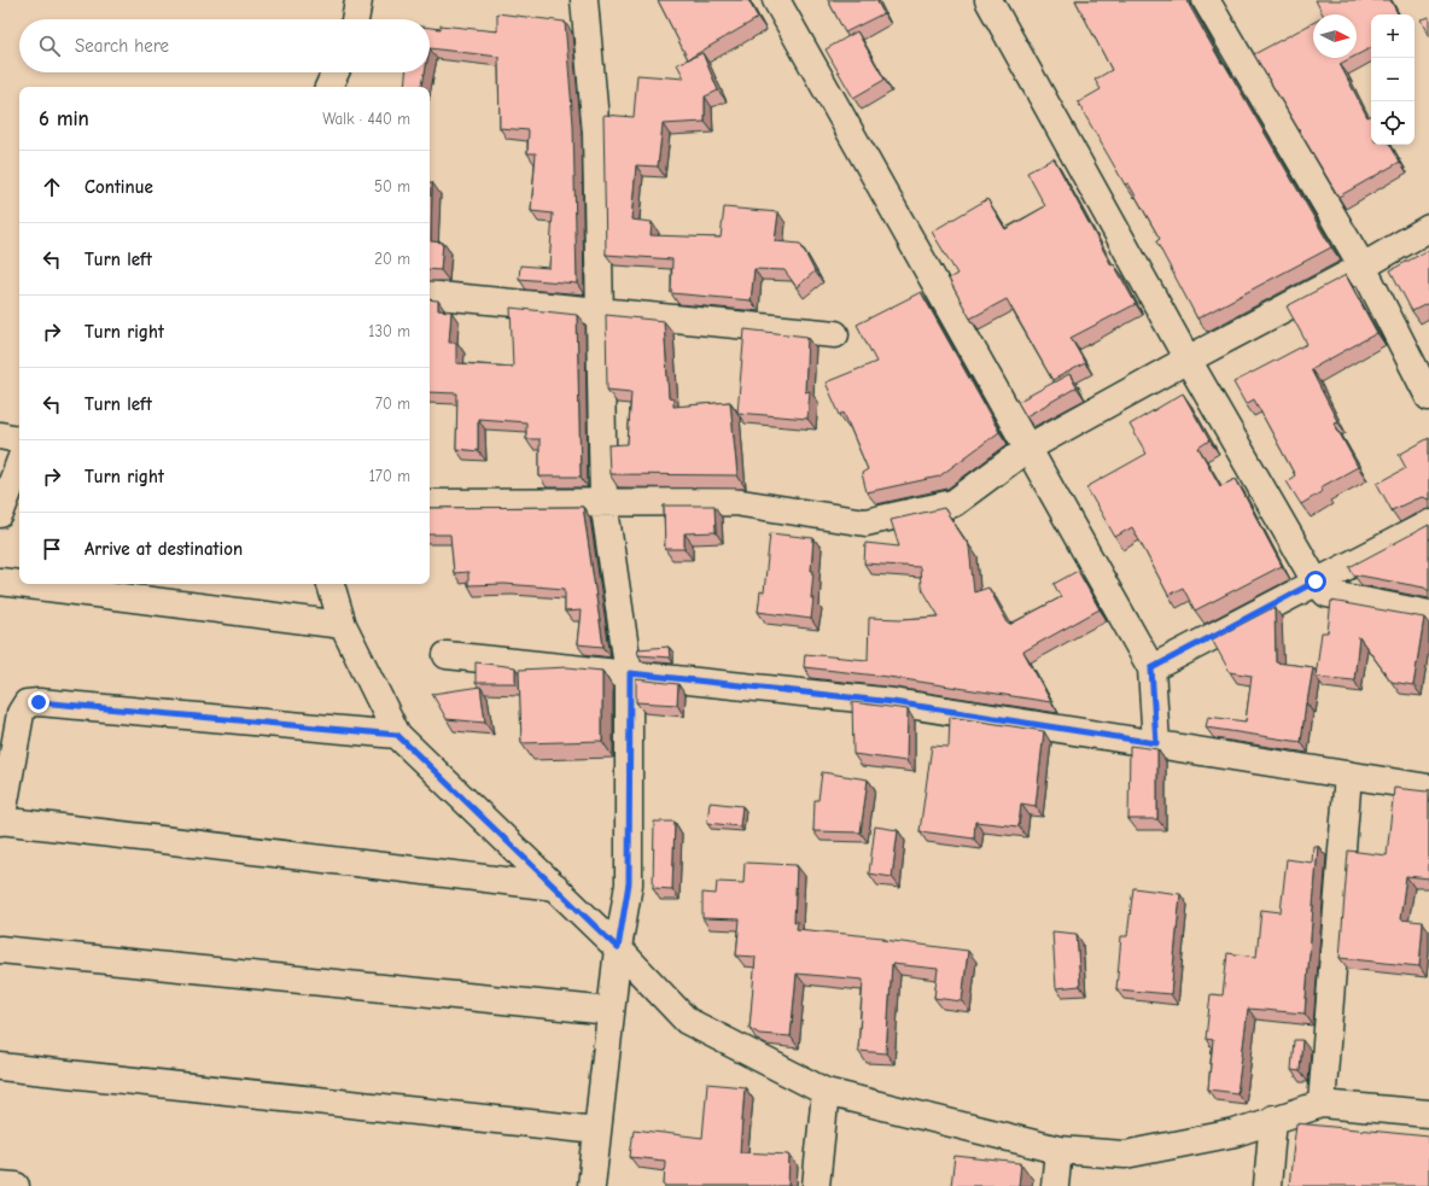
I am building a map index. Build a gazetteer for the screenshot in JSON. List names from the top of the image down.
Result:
{
  "north": "right",
  "page": {
    "map_buttons": ["+", "−"],
    "search": "Search here",
    "heading": ["6 min", "Walk · 440 m"],
    "list": [
      ["Continue", "50 m"],
      ["Turn left", "20 m"],
      ["Turn right", "130 m"],
      ["Turn left", "70 m"],
      ["Turn right", "170 m"],
      "Arrive at destination"
    ]
  }
}
